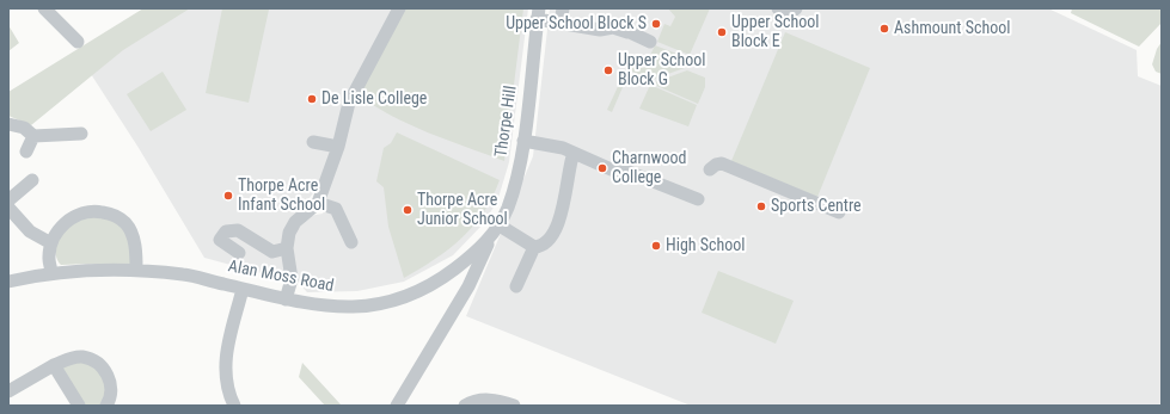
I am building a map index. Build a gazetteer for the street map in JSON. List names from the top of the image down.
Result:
{
  "streets": {
    "street": ["Thorpe Hill", "Alan Moss Road"]
  },
  "crossings": [
    ["Thorpe Hill", "Alan Moss Road"]
  ],
  "places": [
    "Upper School Block S",
    "Ashmount School",
    "Upper School Block E",
    "Upper School Block G",
    "De Lisle College",
    "Charnwood College",
    "Thorpe Acre Infant School",
    "Sports Centre",
    "Thorpe Acre Junior School",
    "High School"
  ]
}
